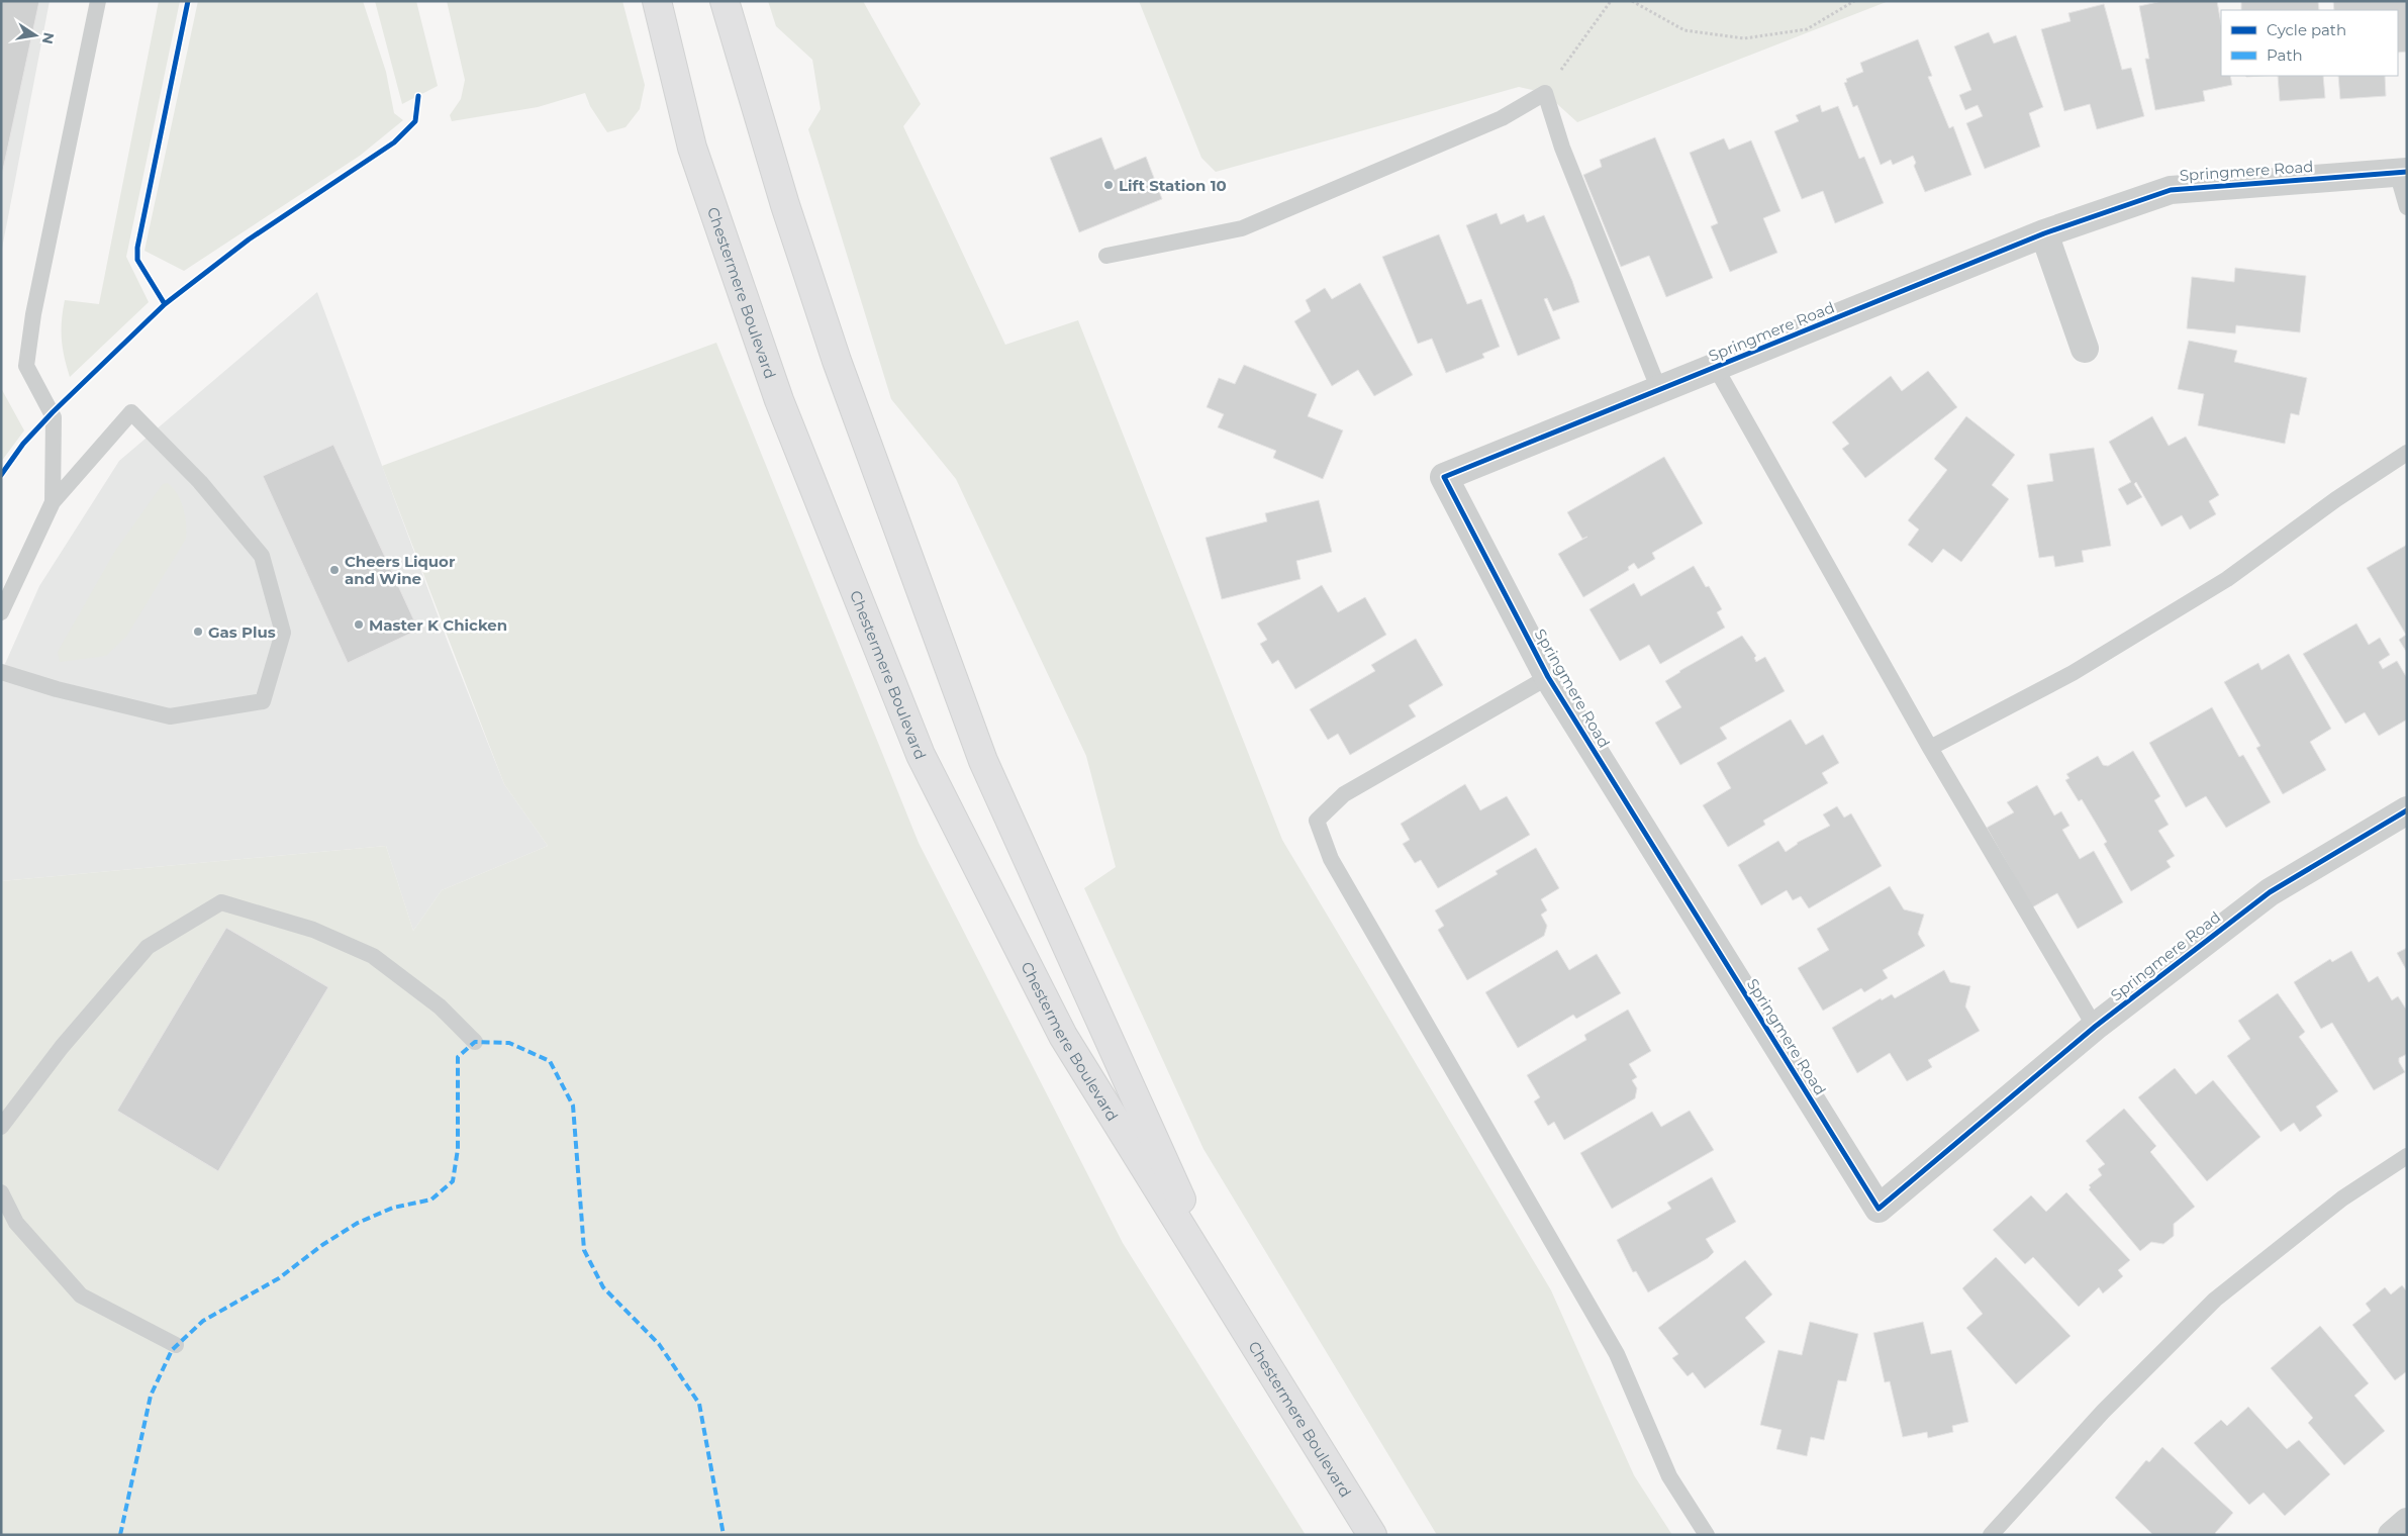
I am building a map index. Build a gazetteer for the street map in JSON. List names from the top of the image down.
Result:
{
  "streets": {
    "main road": ["Chestermere Boulevard"],
    "street": ["Springmere Road"]
  },
  "places": [
    "Lift Station 10",
    "Cheers Liquor and Wine",
    "Master K Chicken",
    "Gas Plus"
  ],
  "legend": ["Cycle path", "Path"],
  "north": "right"
}
